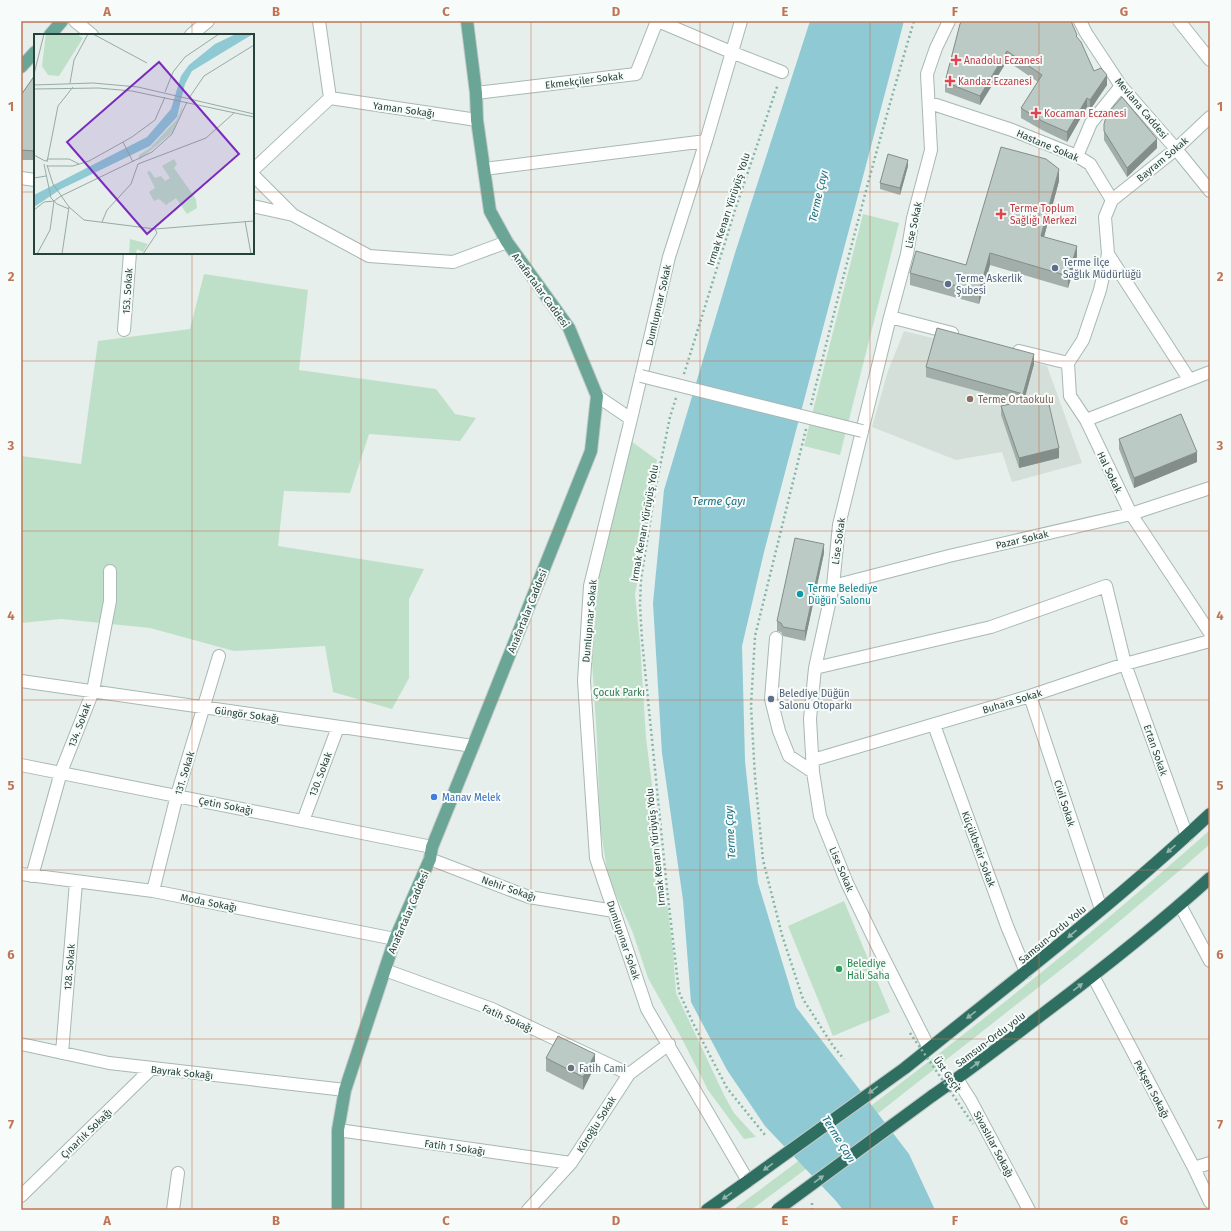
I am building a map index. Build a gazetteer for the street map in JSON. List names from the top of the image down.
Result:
{
  "streets": {
    "highway": ["Samsun-Ordu Yolu", "Samsun-Ordu yolu"],
    "main road": ["Anafartalar Caddesi"],
    "street": [
      "Ekmekçiler Sokak",
      "Mevlana Caddesi",
      "Yaman Sokağı",
      "Hastane Sokak",
      "Bayram Sokak",
      "Lise Sokak",
      "153. Sokak",
      "Dumlupınar Sokak",
      "Hal Sokak",
      "Pazar Sokak",
      "Buhara Sokak",
      "Güngör Sokağı",
      "134. Sokak",
      "Ertan Sokak",
      "131. Sokak",
      "130. Sokak",
      "Civil Sokak",
      "Çetin Sokağı",
      "Küçükbekir Sokak",
      "Nehir Sokağı",
      "Moda Sokağı",
      "128. Sokak",
      "Fatih Sokağı",
      "Bayrak Sokağı",
      "Pekşen Sokağı",
      "Köroğlu Sokak",
      "Çınarlık Sokağı",
      "Sivaslılar Sokağı",
      "Fatih 1 Sokağı"
    ],
    "path": ["Irmak Kenarı Yürüyüş Yolu", "Üst Geçit"]
  },
  "crossings": [
    ["Ekmekçiler Sokak", "Anafartalar Caddesi"],
    ["Mevlana Caddesi", "Bayram Sokak"],
    ["Yaman Sokağı", "Anafartalar Caddesi"],
    ["Hastane Sokak", "Bayram Sokak"],
    ["Hastane Sokak", "Lise Sokak"],
    ["Lise Sokak", "Pazar Sokak"],
    ["Lise Sokak", "Buhara Sokak"],
    ["Lise Sokak", "Ertan Sokak"],
    ["Lise Sokak", "Samsun-Ordu Yolu"],
    ["Anafartalar Caddesi", "Güngör Sokağı"],
    ["Anafartalar Caddesi", "Çetin Sokağı"],
    ["Anafartalar Caddesi", "Nehir Sokağı"],
    ["Anafartalar Caddesi", "Moda Sokağı"],
    ["Anafartalar Caddesi", "Fatih Sokağı"],
    ["Anafartalar Caddesi", "Bayrak Sokağı"],
    ["Anafartalar Caddesi", "Fatih 1 Sokağı"],
    ["Dumlupınar Sokak", "Nehir Sokağı"],
    ["Dumlupınar Sokak", "Samsun-Ordu Yolu"],
    ["Dumlupınar Sokak", "Köroğlu Sokak"],
    ["Hal Sokak", "Pazar Sokak"],
    ["Buhara Sokak", "Ertan Sokak"],
    ["Buhara Sokak", "Civil Sokak"],
    ["Buhara Sokak", "Küçükbekir Sokak"],
    ["Güngör Sokağı", "134. Sokak"],
    ["Güngör Sokağı", "131. Sokak"],
    ["Güngör Sokağı", "130. Sokak"],
    ["134. Sokak", "Çetin Sokağı"],
    ["134. Sokak", "Moda Sokağı"],
    ["Ertan Sokak", "Samsun-Ordu Yolu"],
    ["131. Sokak", "Çetin Sokağı"],
    ["131. Sokak", "Moda Sokağı"],
    ["130. Sokak", "Çetin Sokağı"],
    ["Civil Sokak", "Samsun-Ordu Yolu"],
    ["Küçükbekir Sokak", "Samsun-Ordu Yolu"],
    ["Moda Sokağı", "128. Sokak"],
    ["128. Sokak", "Bayrak Sokağı"],
    ["Fatih Sokağı", "Köroğlu Sokak"],
    ["Samsun-Ordu yolu", "Pekşen Sokağı"],
    ["Samsun-Ordu yolu", "Sivaslılar Sokağı"],
    ["Bayrak Sokağı", "Çınarlık Sokağı"],
    ["Köroğlu Sokak", "Fatih 1 Sokağı"]
  ],
  "one_way": ["Samsun-Ordu Yolu", "Samsun-Ordu yolu"],
  "water": ["Terme Çayı"],
  "parks": ["Çocuk Parkı"],
  "places": {
    "health": [
      "Anadolu Eczanesi",
      "Kandaz Eczanesi",
      "Kocaman Eczanesi",
      "Terme Toplum Sağlığı Merkezi"
    ],
    "other": [
      "Terme İlçe Sağlık Müdürlüğü",
      "Terme Askerlik Şubesi",
      "Terme Ortaokulu",
      "Terme Belediye Düğün Salonu",
      "Belediye Düğün Salonu Otoparkı",
      "Manav Melek",
      "Belediye Halı Saha",
      "Fatih Cami"
    ]
  },
  "grid": {
    "columns": [
      "A",
      "B",
      "C",
      "D",
      "E",
      "F",
      "G"
    ],
    "rows": [
      "1",
      "2",
      "3",
      "4",
      "5",
      "6",
      "7"
    ]
  }
}
